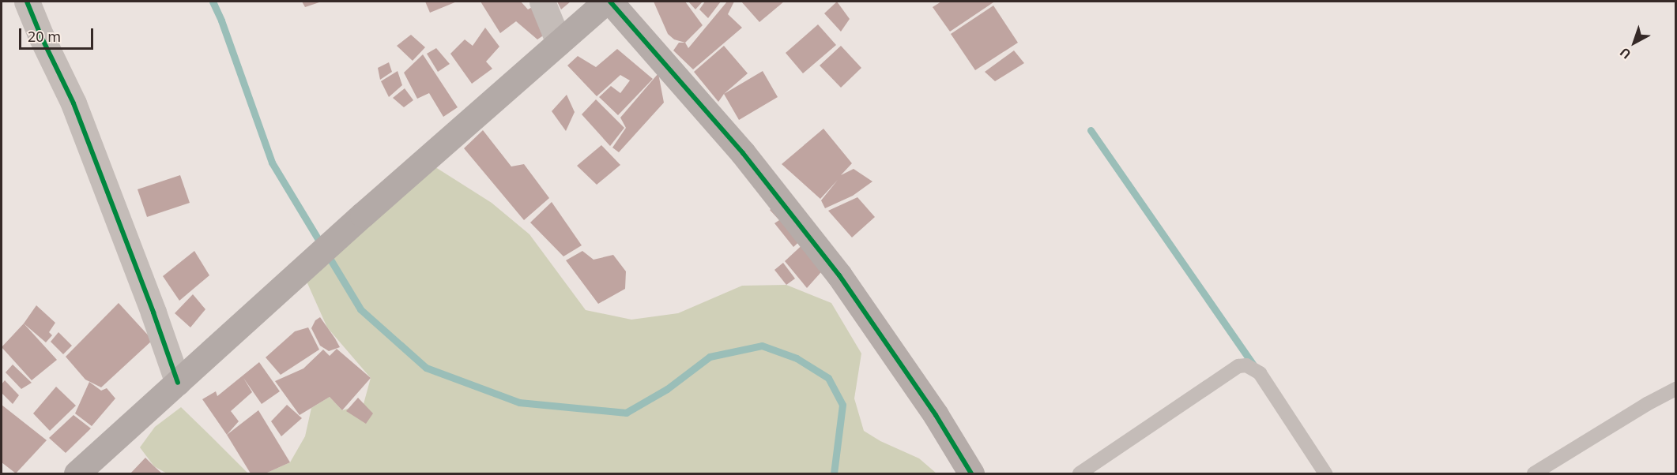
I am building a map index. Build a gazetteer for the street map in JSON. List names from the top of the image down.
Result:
{
  "scale_bar": "20 m",
  "north": "bottom left"
}
